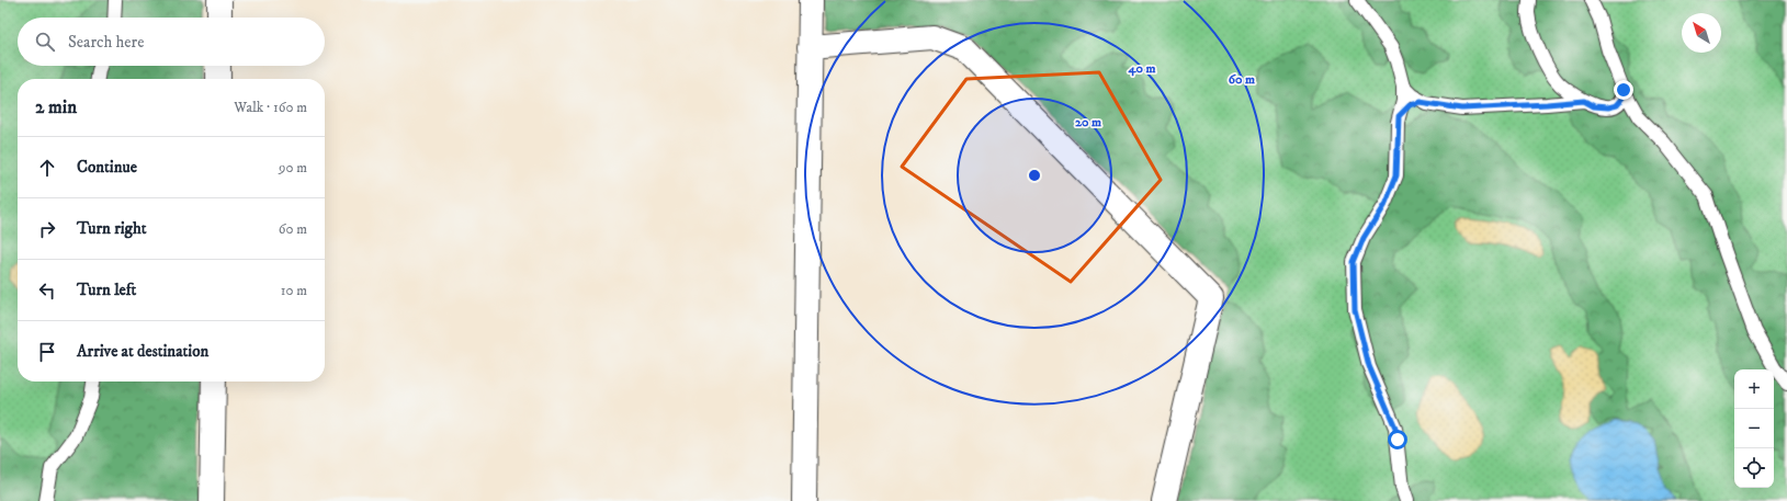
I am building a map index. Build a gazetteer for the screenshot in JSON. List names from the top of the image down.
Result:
{
  "north": "top left",
  "page": {
    "search": "Search here",
    "heading": ["2 min", "Walk · 160 m"],
    "list": [
      ["Continue", "90 m"],
      ["Turn right", "60 m"],
      ["Turn left", "10 m"],
      "Arrive at destination"
    ],
    "map_buttons": ["+", "−"]
  },
  "rings": ["40 m", "60 m", "20 m"]
}
